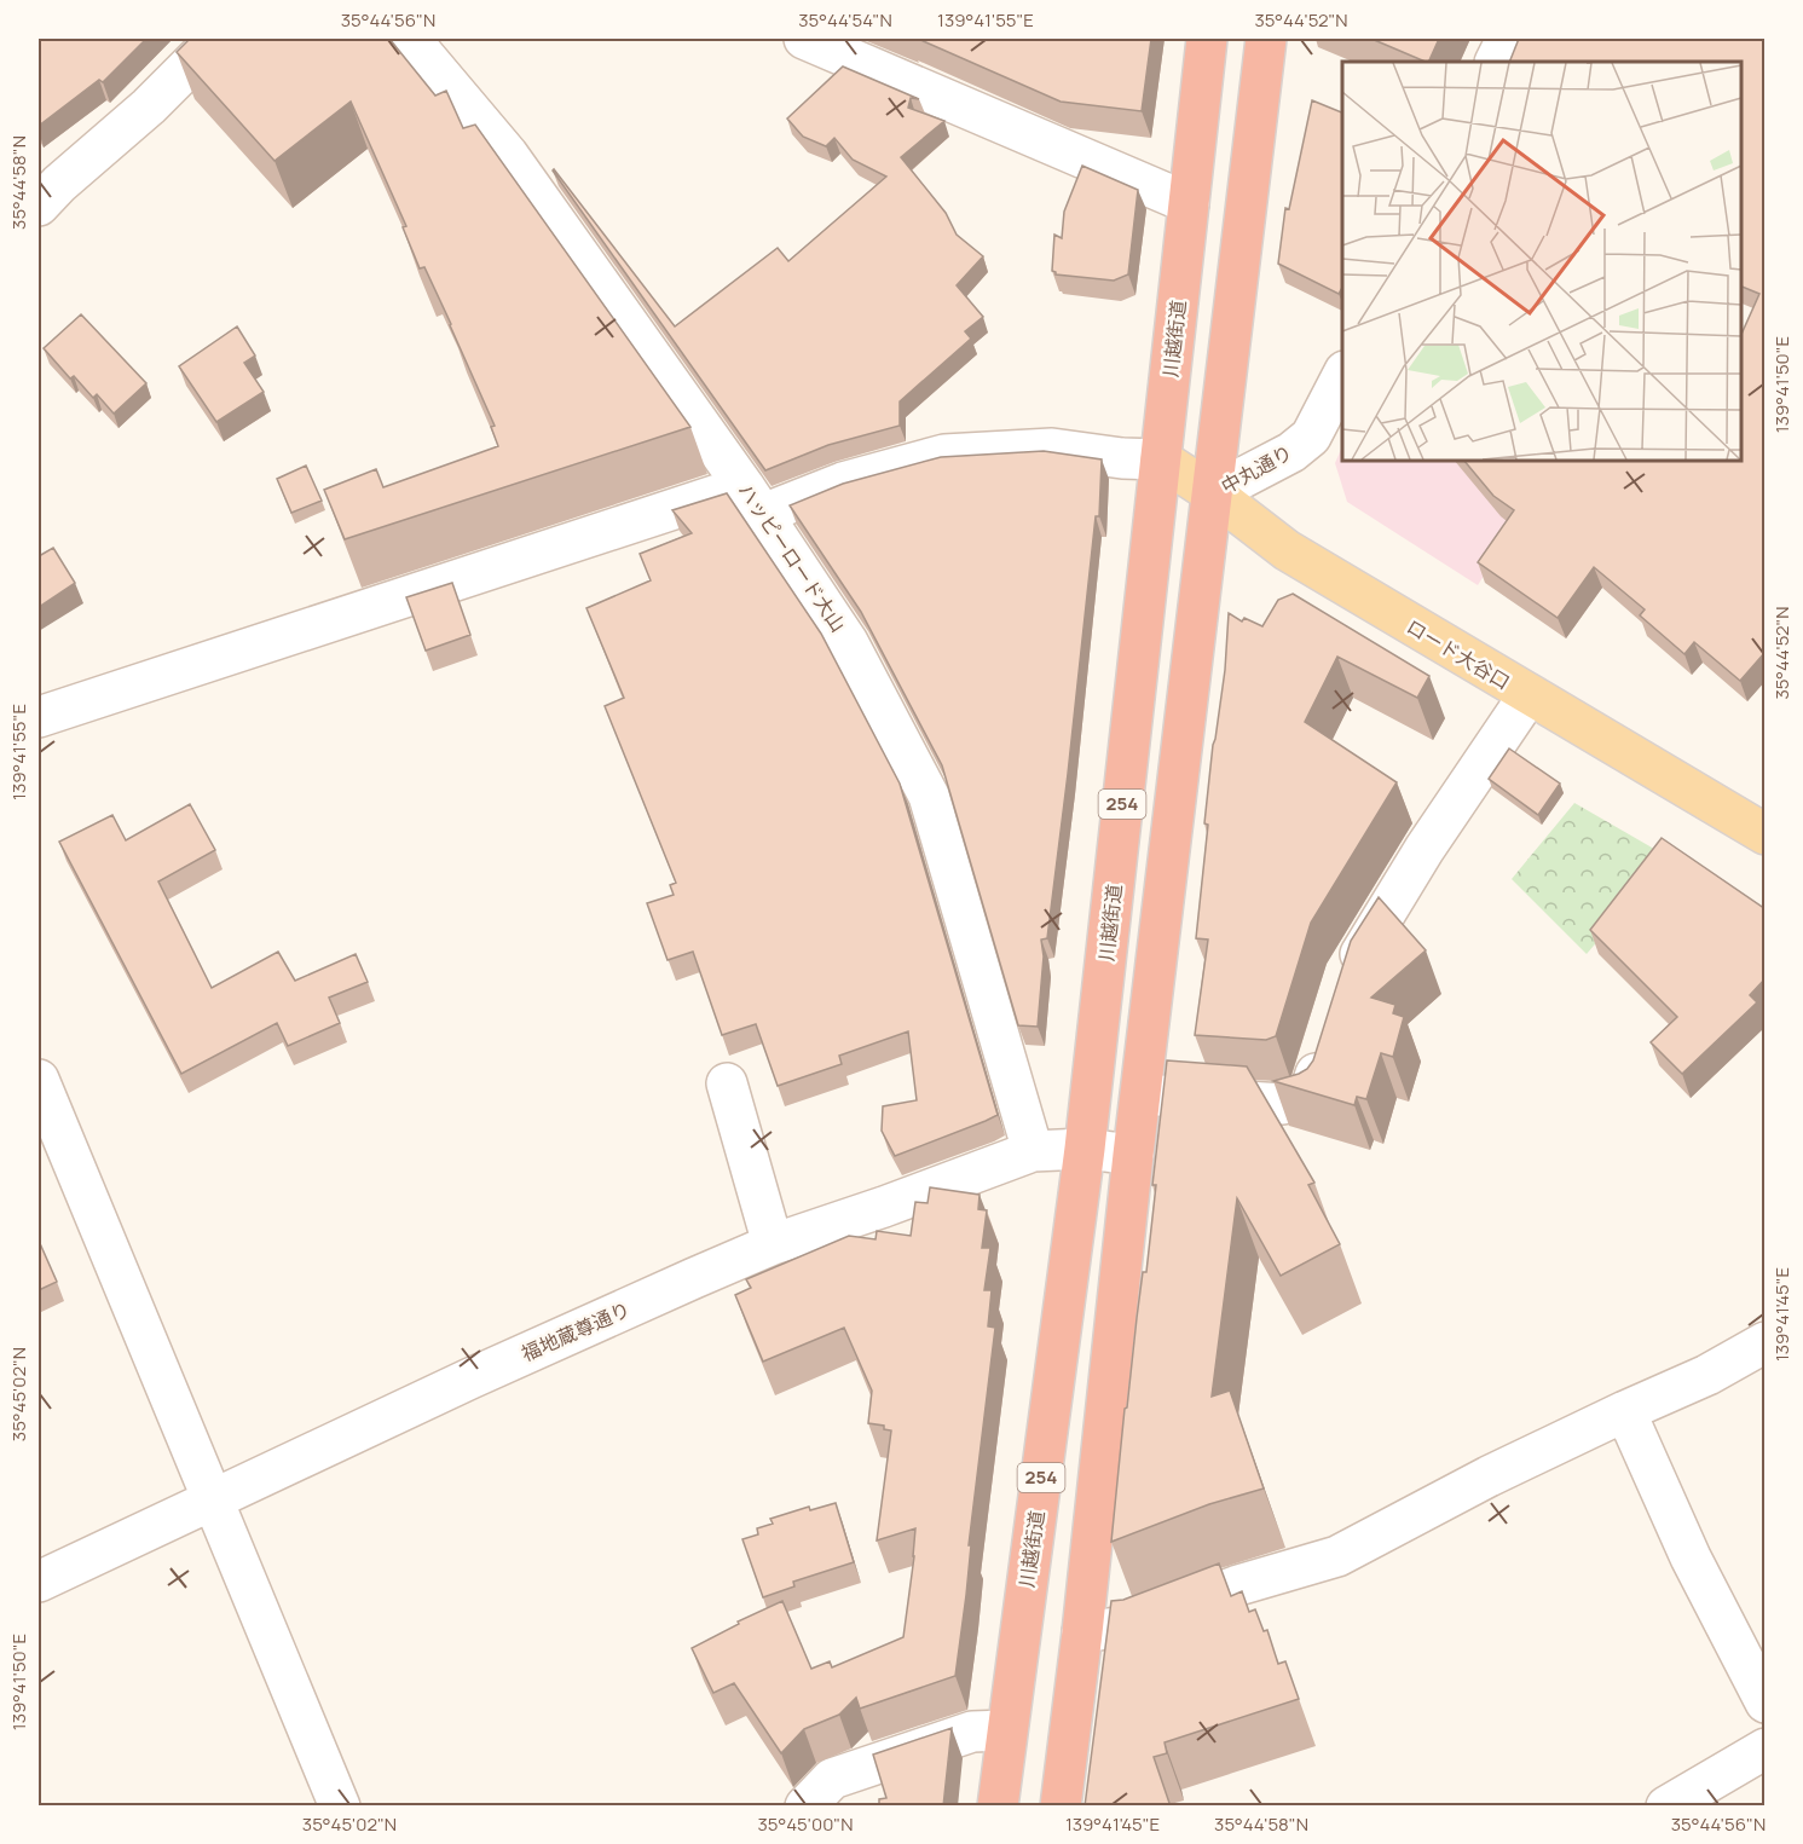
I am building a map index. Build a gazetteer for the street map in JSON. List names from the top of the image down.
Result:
{
  "streets": {
    "highway": ["川越街道", "254"],
    "main road": ["ロード大谷口"],
    "street": ["中丸通り", "ハッピーロード大山", "福地蔵尊通り"]
  },
  "crossings": [
    ["川越街道", "ロード大谷口"],
    ["川越街道", "福地蔵尊通り"],
    ["中丸通り", "ロード大谷口"],
    ["中丸通り", "254"],
    ["ハッピーロード大山", "福地蔵尊通り"],
    ["ロード大谷口", "254"],
    ["254", "福地蔵尊通り"]
  ],
  "coordinates": [
    "35°44'56\"N",
    "35°44'54\"N",
    "139°41'55\"E",
    "35°44'52\"N",
    "35°44'58\"N",
    "139°41'50\"E",
    "139°41'45\"E",
    "35°45'02\"N",
    "35°45'00\"N"
  ]
}
